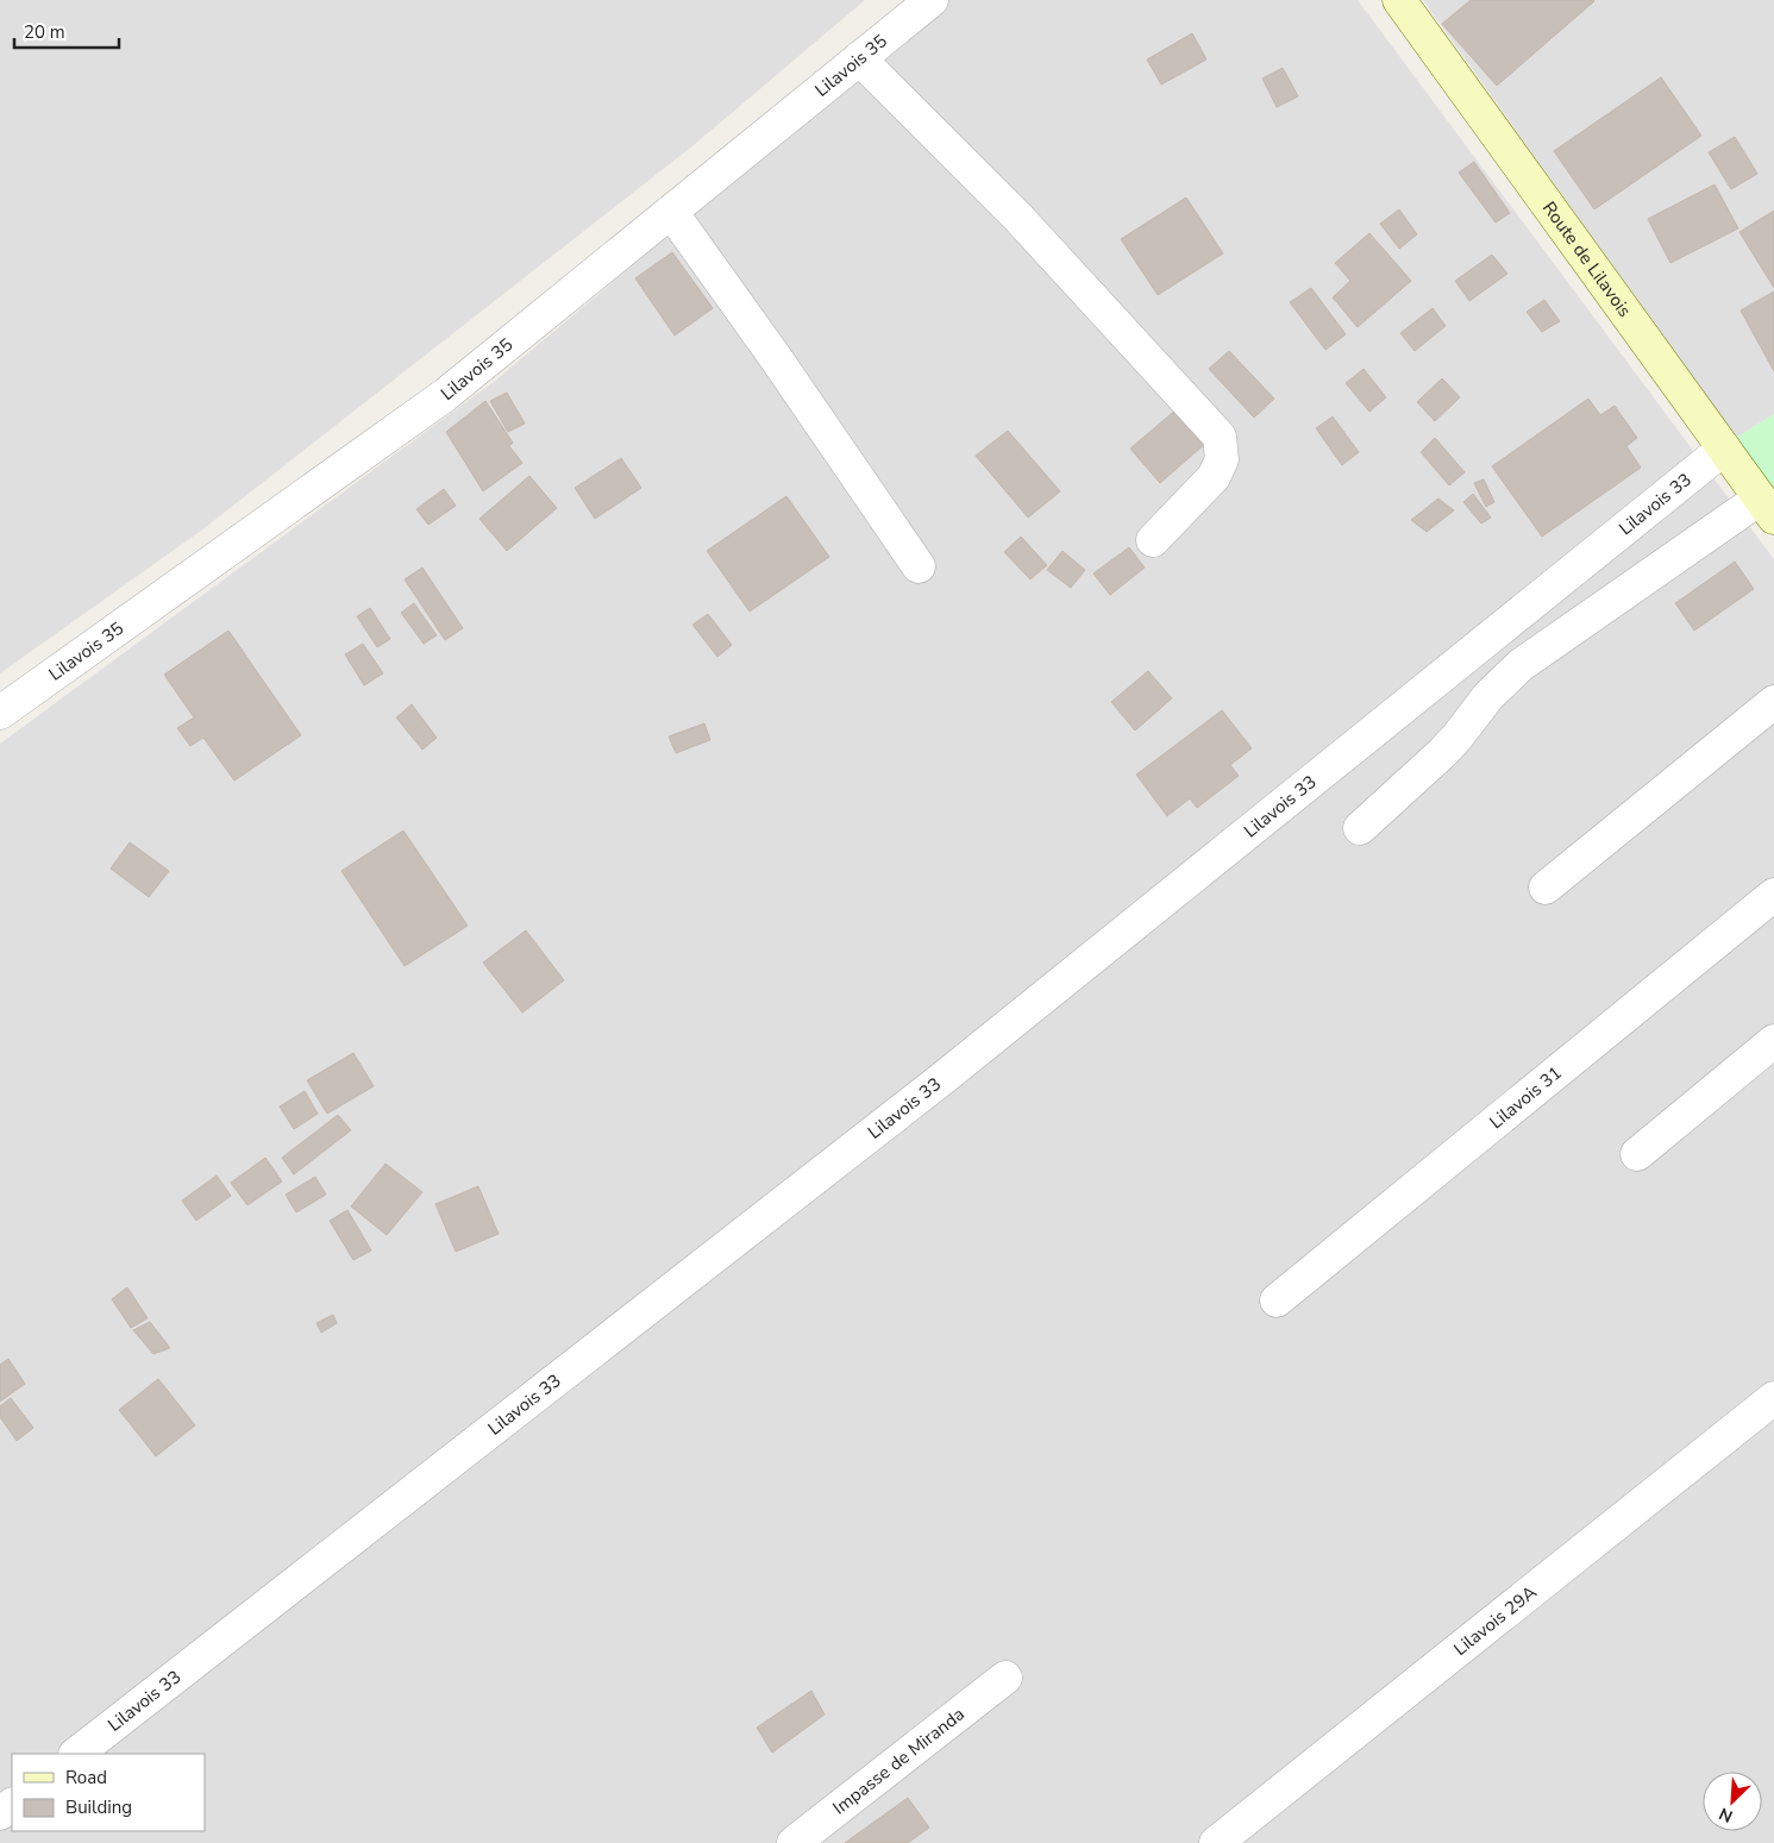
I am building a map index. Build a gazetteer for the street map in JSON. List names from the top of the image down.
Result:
{
  "streets": {
    "main road": ["Route de Lilavois"],
    "street": [
      "Lilavois 35",
      "Lilavois 33",
      "Lilavois 31",
      "Lilavois 29A",
      "Impasse de Miranda"
    ]
  },
  "crossings": [
    ["Route de Lilavois", "Lilavois 33"]
  ],
  "legend": ["Road", "Building"],
  "scale_bar": "20 m",
  "north": "bottom left"
}
